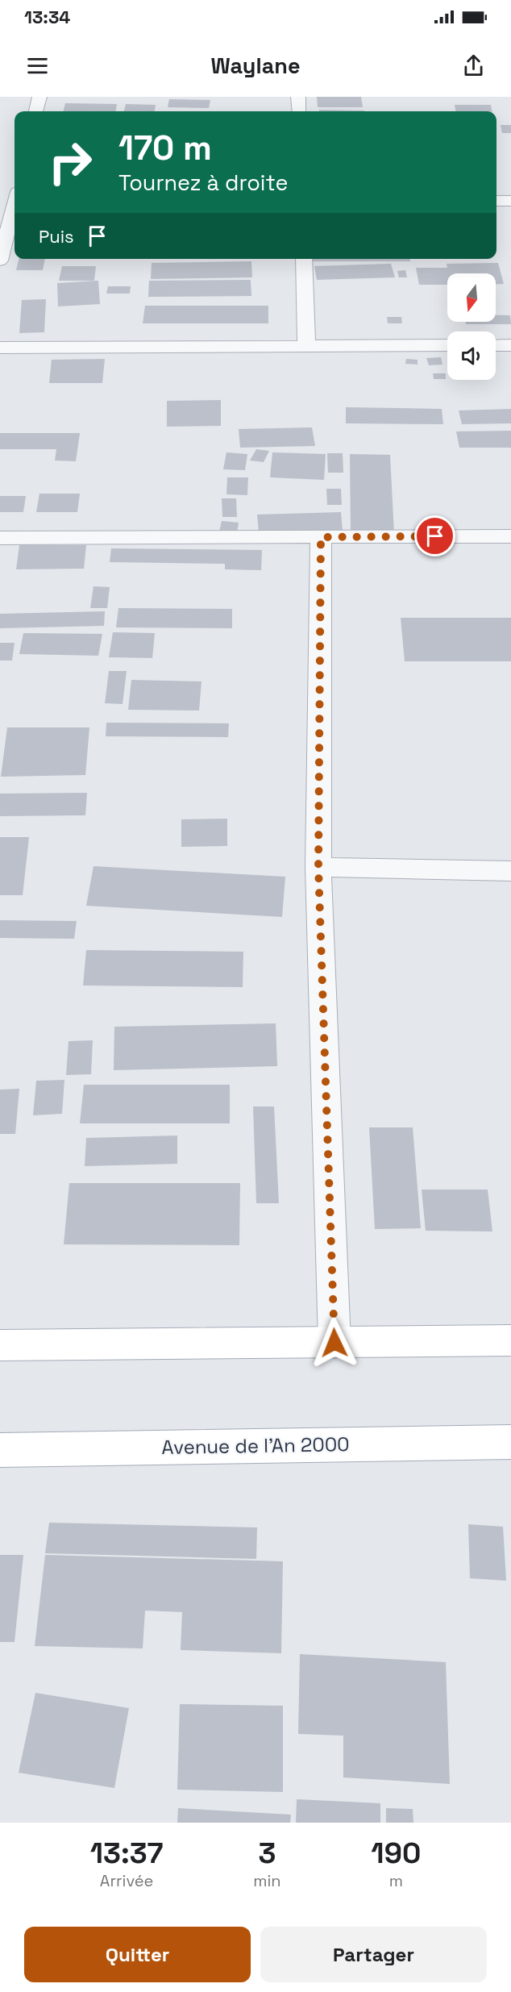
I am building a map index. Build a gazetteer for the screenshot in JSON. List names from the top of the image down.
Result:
{
  "streets": {
    "main road": ["Avenue de l'An 2000"]
  },
  "north": "bottom",
  "page": {
    "status": "13:34",
    "header": "Waylane",
    "turn": ["170 m", "Tournez à droite"],
    "then": "Puis",
    "eta": [
      "13:37",
      "Arrivée",
      "3",
      "min",
      "190",
      "m"
    ],
    "buttons": ["Quitter", "Partager"]
  }
}
